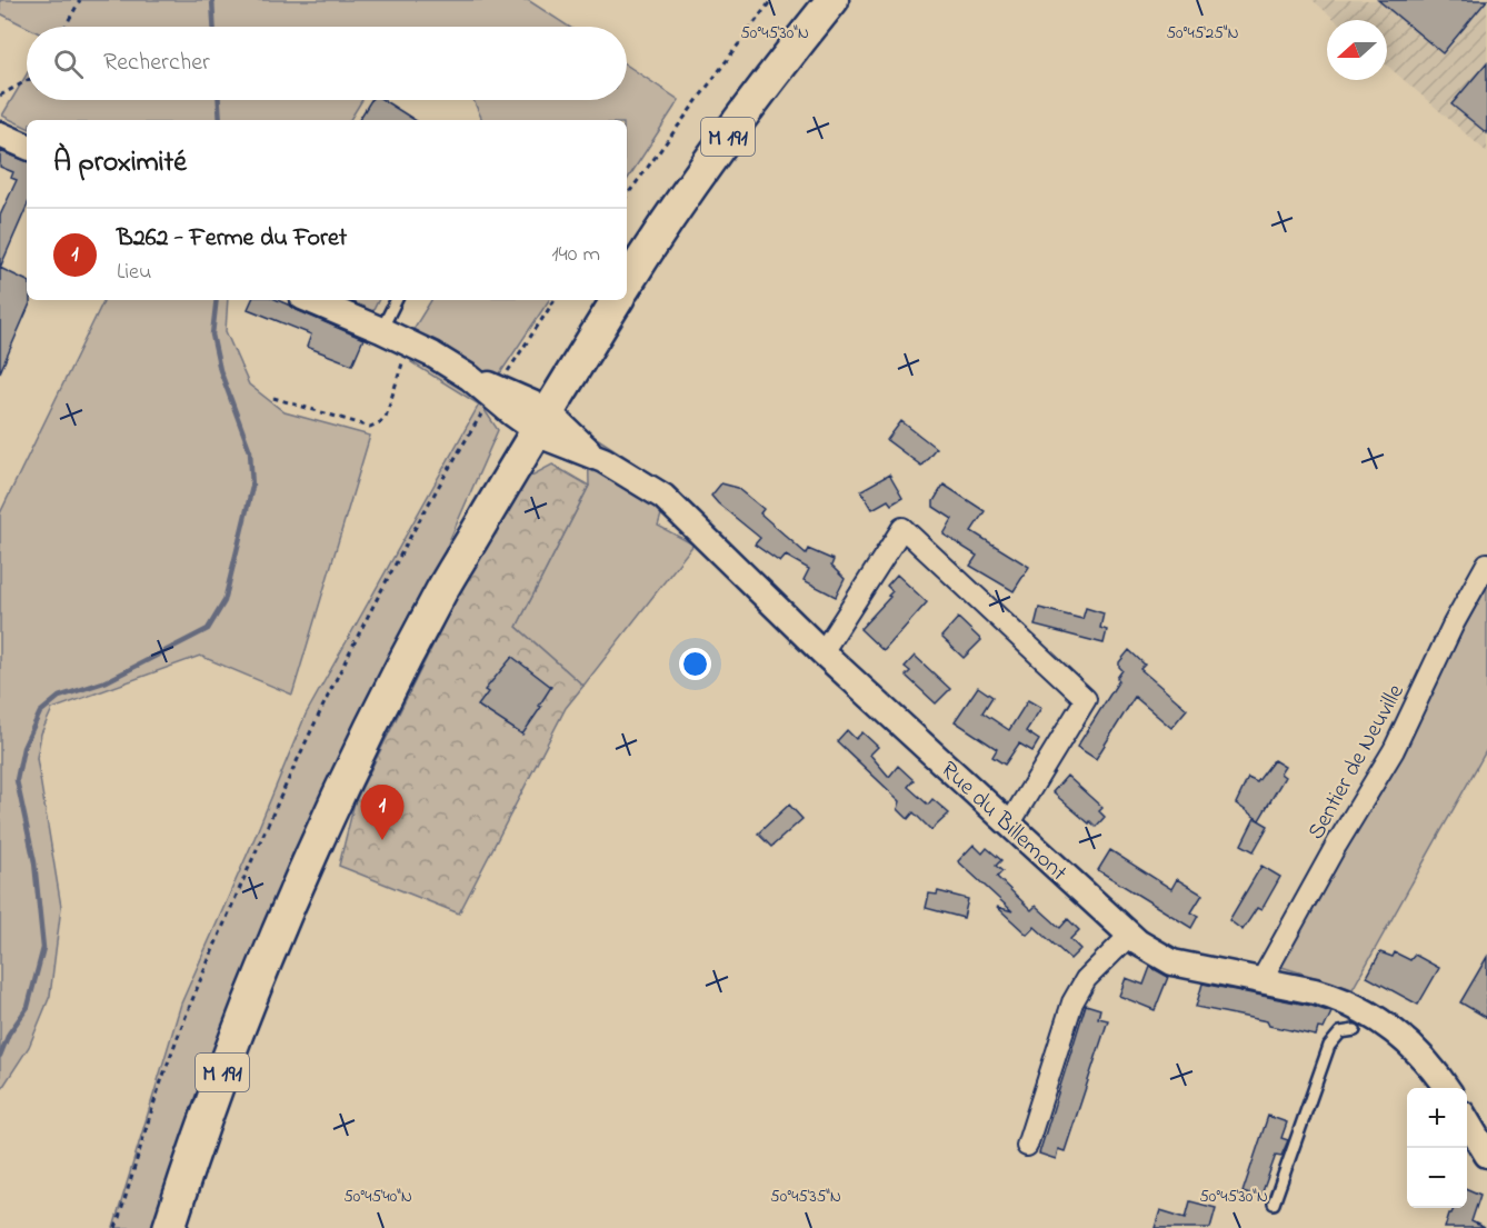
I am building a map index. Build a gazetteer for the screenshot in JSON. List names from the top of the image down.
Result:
{
  "streets": {
    "main road": ["M 191"],
    "street": ["Sentier de Neuville", "Rue du Billemont"]
  },
  "crossings": [
    ["M 191", "Rue du Billemont"],
    ["Sentier de Neuville", "Rue du Billemont"]
  ],
  "north": "left",
  "page": {
    "search": "Rechercher",
    "heading": "À proximité",
    "list": [
      {
        "mark": "1",
        "name": "B262 - Ferme du Foret",
        "note": "Lieu",
        "value": "140 m"
      }
    ],
    "pins": "1",
    "map_buttons": ["+", "−"]
  },
  "coordinates": [
    "50°45'30\"N",
    "50°45'25\"N",
    "50°45'40\"N",
    "50°45'35\"N"
  ]
}
